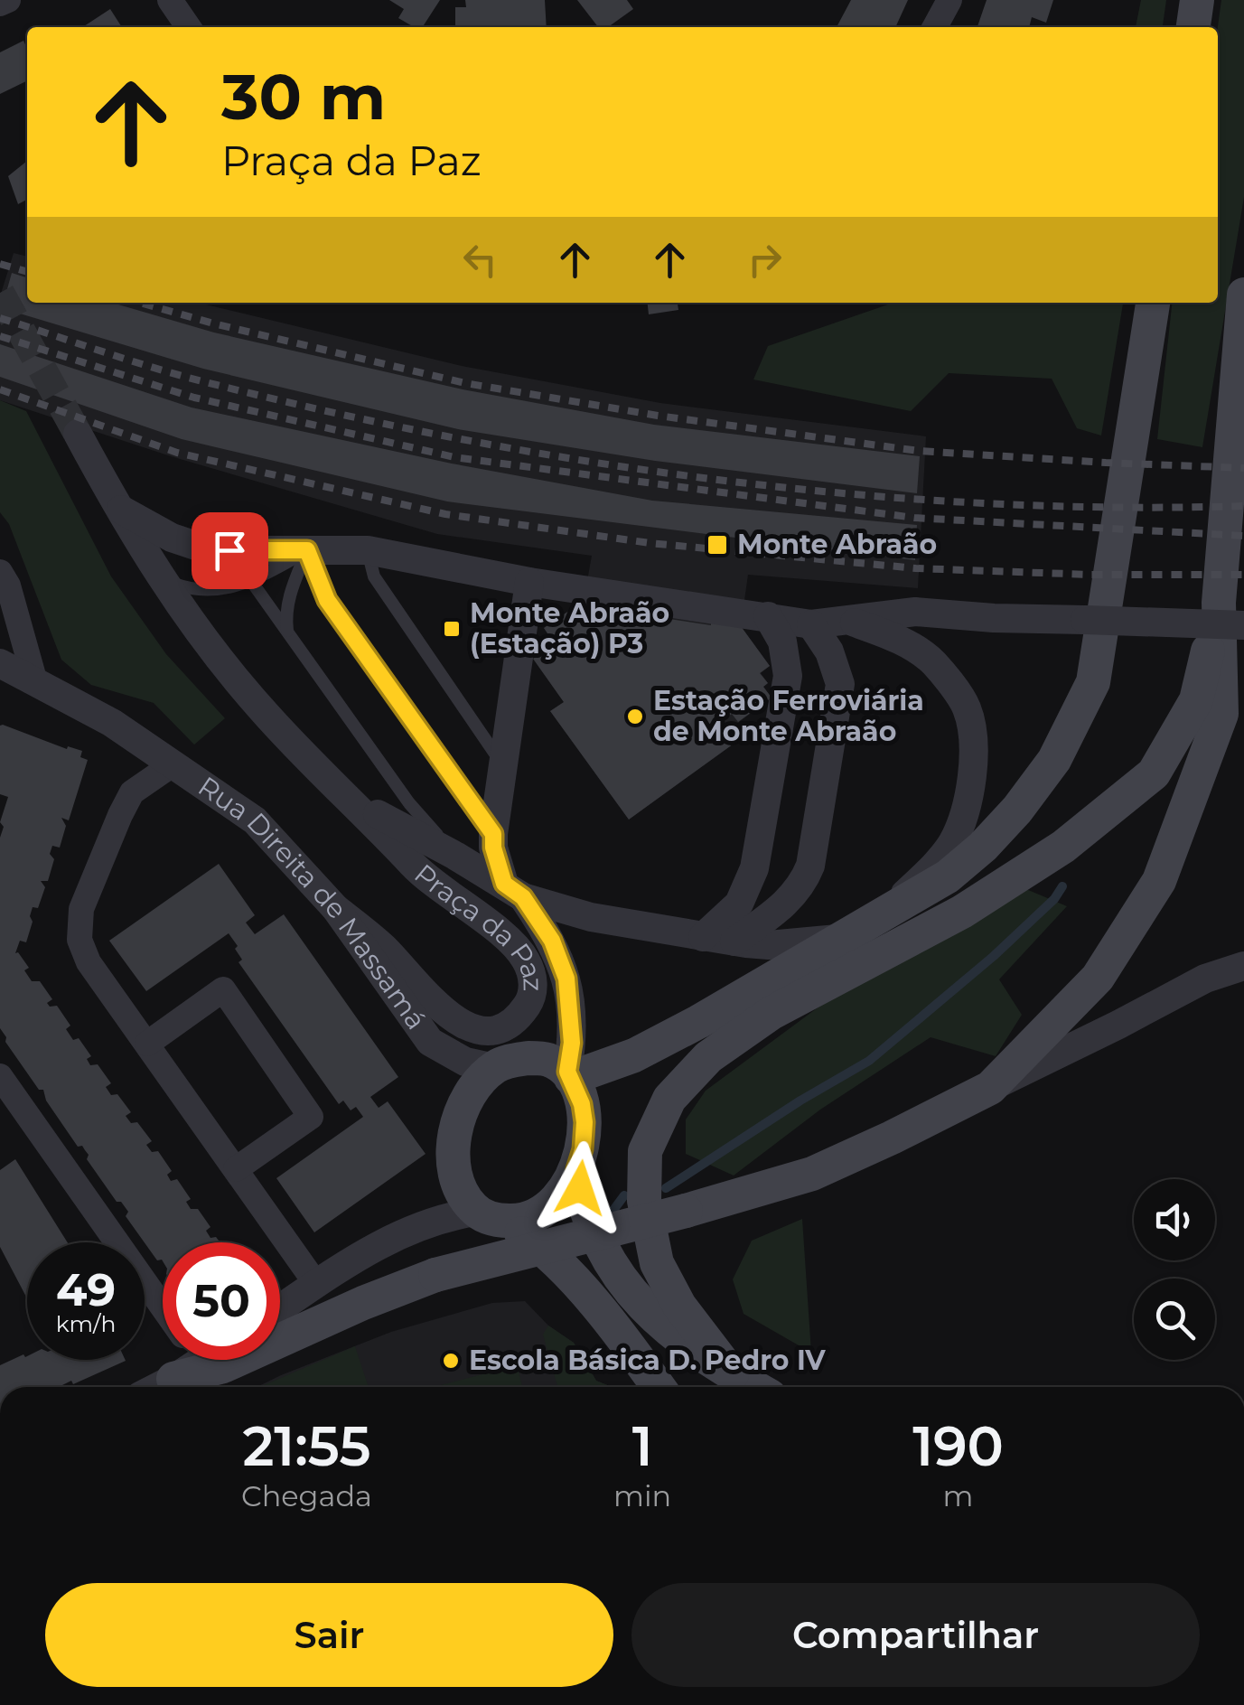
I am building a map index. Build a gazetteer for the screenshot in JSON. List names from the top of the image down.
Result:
{
  "streets": {
    "street": ["Rua Direita de Massamá", "Praça da Paz"]
  },
  "crossings": [
    ["Rua Direita de Massamá", "Praça da Paz"]
  ],
  "places": {
    "transit": ["Monte Abraão", "Monte Abraão (Estação) P3"],
    "other": ["Estação Ferroviária de Monte Abraão", "Escola Básica D. Pedro IV"]
  },
  "page": {
    "turn": ["30 m", "Praça da Paz"],
    "speed": "49 km/h",
    "limit": "50",
    "eta": [
      "21:55",
      "Chegada",
      "1",
      "min",
      "190",
      "m"
    ],
    "buttons": ["Sair", "Compartilhar"]
  }
}
